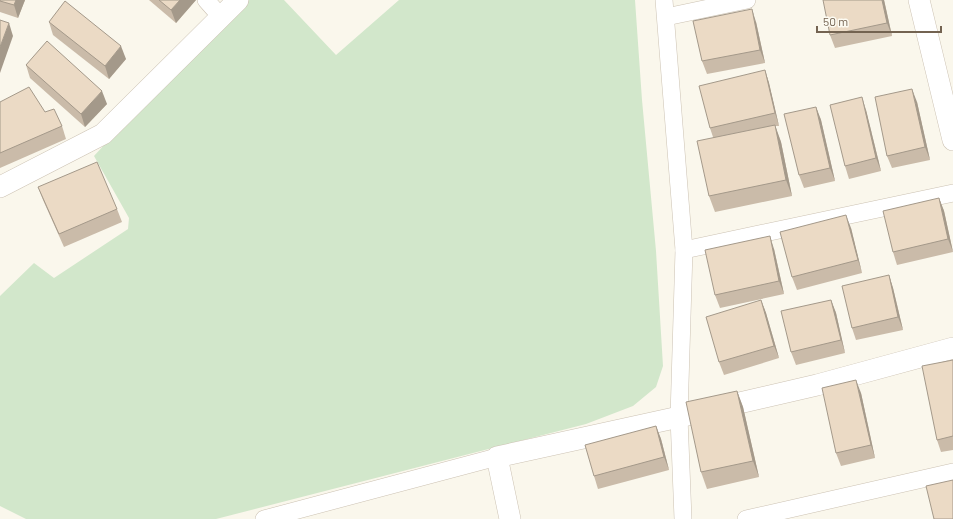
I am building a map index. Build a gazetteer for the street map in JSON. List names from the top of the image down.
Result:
{
  "scale_bar": "50 m"
}
